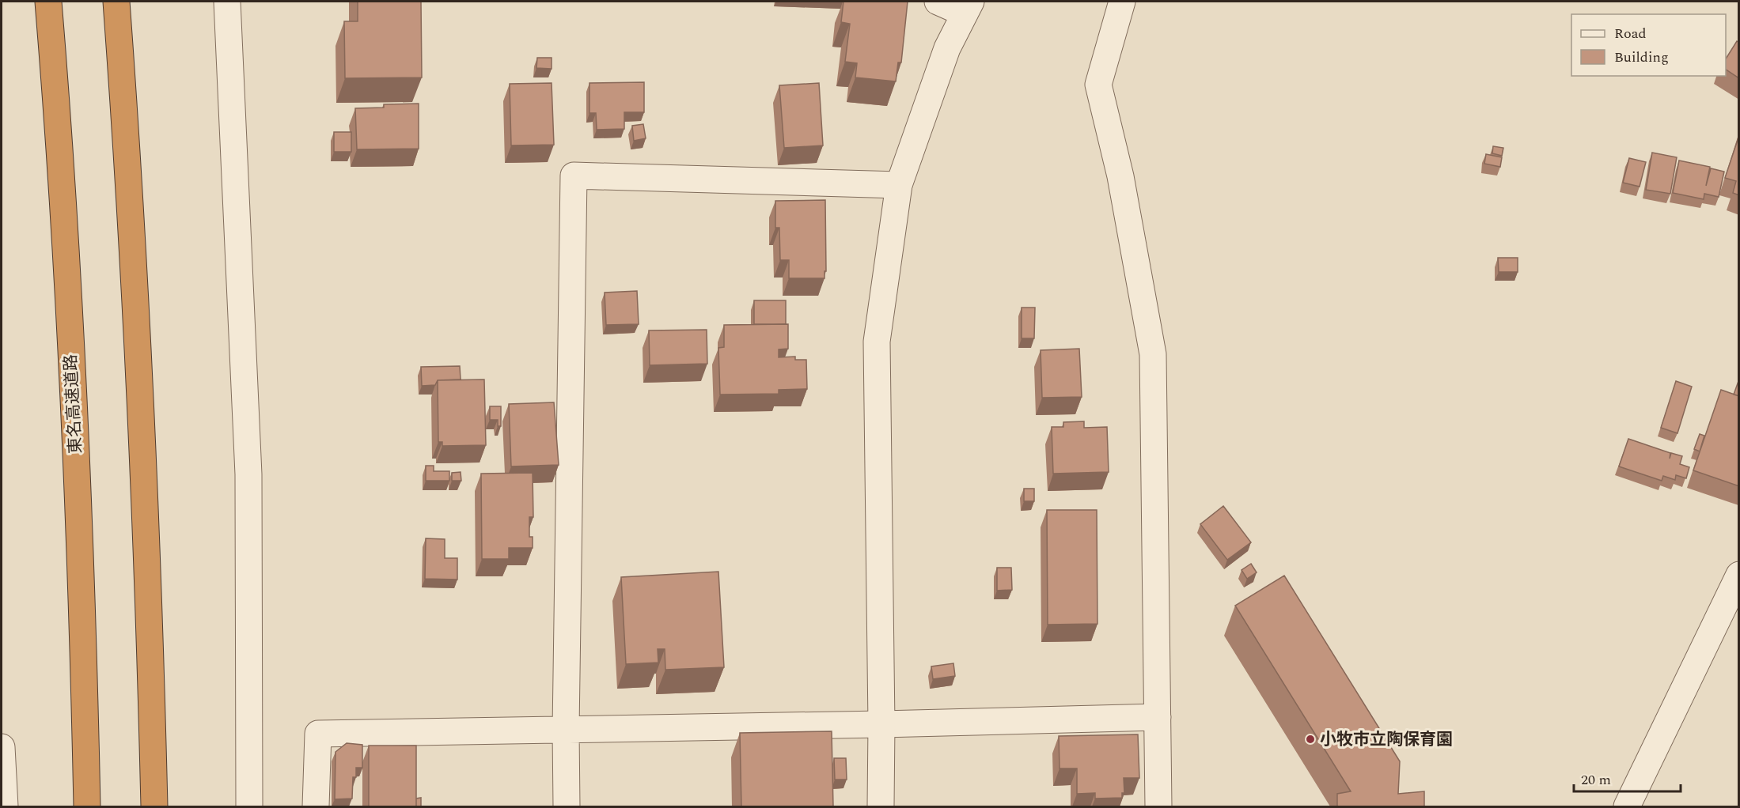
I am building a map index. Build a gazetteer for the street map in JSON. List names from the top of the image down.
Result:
{
  "streets": {
    "highway": ["東名高速道路"]
  },
  "places": ["小牧市立陶保育園"],
  "legend": ["Road", "Building"],
  "scale_bar": "20 m"
}
